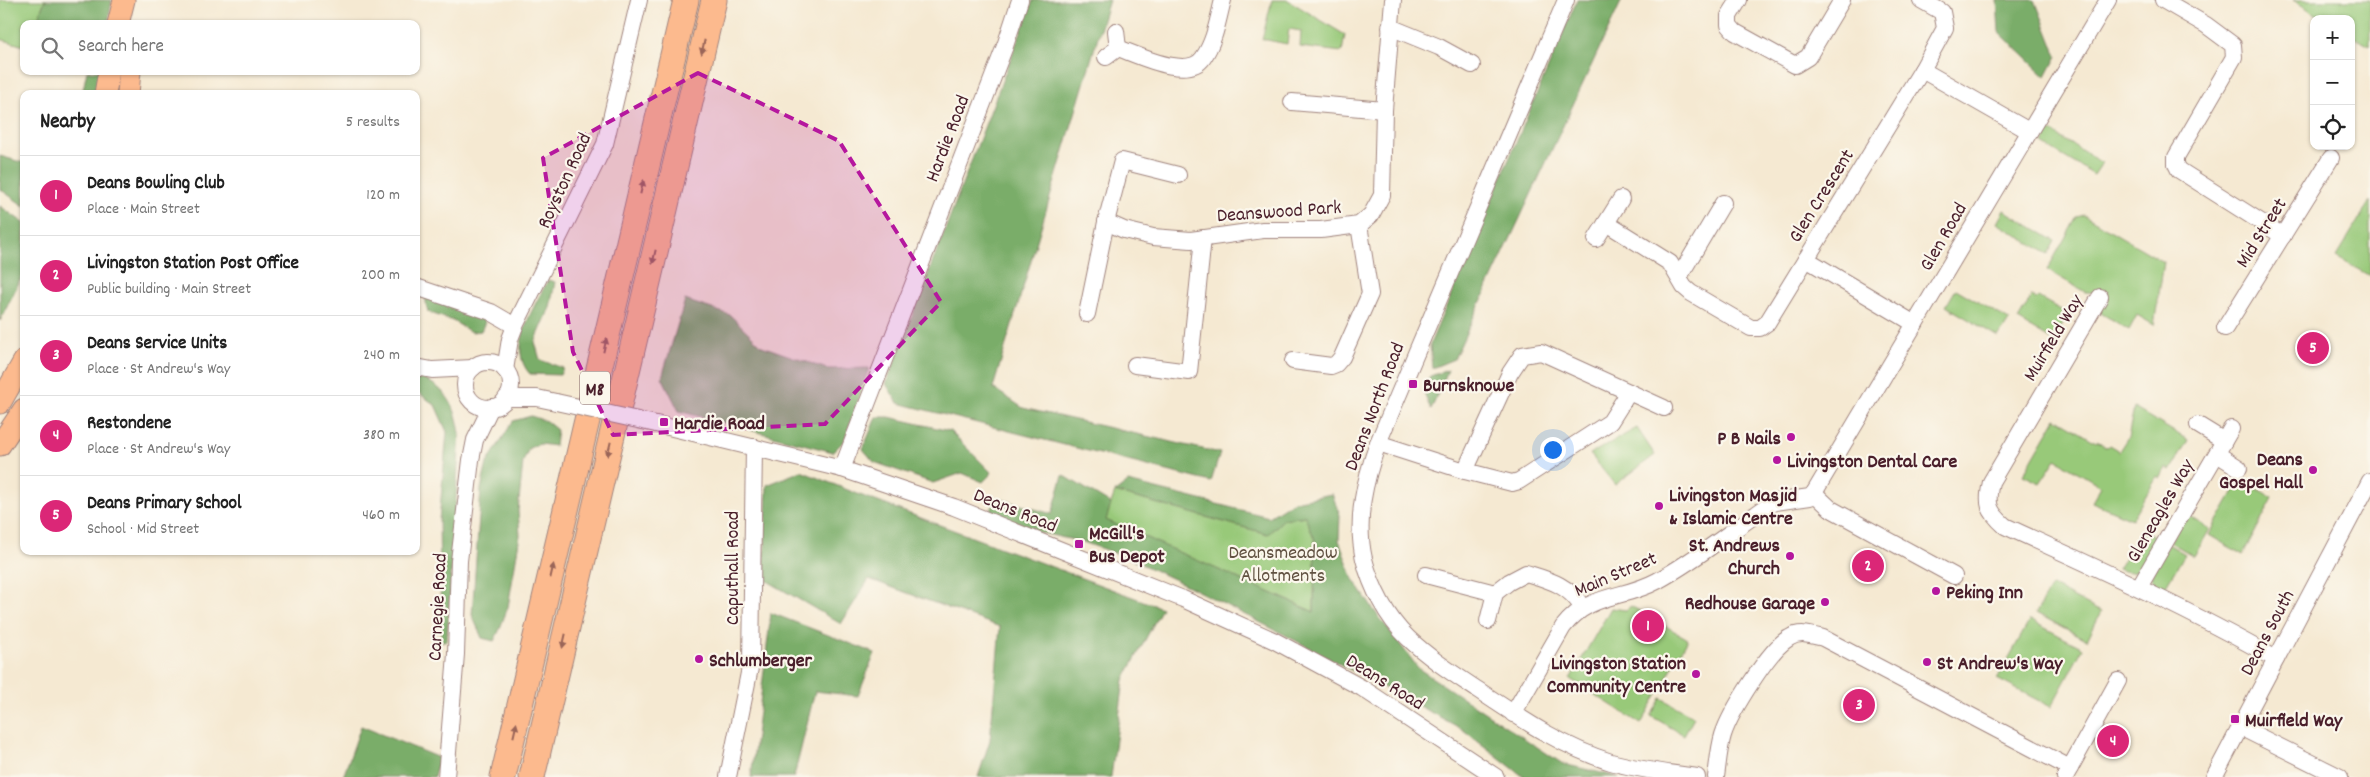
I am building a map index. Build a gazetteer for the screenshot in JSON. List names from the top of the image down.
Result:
{
  "streets": {
    "highway": ["M8"],
    "street": [
      "Hardie Road",
      "Royston Road",
      "Glen Crescent",
      "Deanswood Park",
      "Mid Street",
      "Glen Road",
      "Muirfield Way",
      "Deans North Road",
      "Deans Road",
      "Gleneagles Way",
      "Caputhall Road",
      "Main Street",
      "Carnegie Road",
      "Deans South"
    ]
  },
  "crossings": [
    ["Hardie Road", "Deans Road"],
    ["Royston Road", "Deans Road"],
    ["Royston Road", "Carnegie Road"],
    ["Glen Crescent", "Glen Road"],
    ["Glen Road", "Main Street"],
    ["Muirfield Way", "Gleneagles Way"],
    ["Muirfield Way", "Deans South"],
    ["Deans North Road", "Main Street"],
    ["Deans Road", "Caputhall Road"],
    ["Deans Road", "Carnegie Road"]
  ],
  "parks": ["Deansmeadow Allotments"],
  "places": {
    "transit": [
      "Burnsknowe",
      "Hardie Road",
      "McGill's Bus Depot",
      "Muirfield Way"
    ],
    "other": [
      "P B Nails",
      "Livingston Dental Care",
      "Deans Gospel Hall",
      "Livingston Masjid & Islamic Centre",
      "St. Andrews Church",
      "Peking Inn",
      "Redhouse Garage",
      "Schlumberger",
      "St Andrew's Way",
      "Livingston Station Community Centre"
    ]
  },
  "page": {
    "map_buttons": ["+", "−"],
    "search": "Search here",
    "heading": ["Nearby", "5 results"],
    "list": [
      {
        "mark": "1",
        "name": "Deans Bowling Club",
        "note": "Place · Main Street",
        "value": "120 m"
      },
      {
        "mark": "2",
        "name": "Livingston Station Post Office",
        "note": "Public building · Main Street",
        "value": "200 m"
      },
      {
        "mark": "3",
        "name": "Deans Service Units",
        "note": "Place · St Andrew's Way",
        "value": "240 m"
      },
      {
        "mark": "4",
        "name": "Restondene",
        "note": "Place · St Andrew's Way",
        "value": "380 m"
      },
      {
        "mark": "5",
        "name": "Deans Primary School",
        "note": "School · Mid Street",
        "value": "460 m"
      }
    ],
    "pins": [
      "5",
      "2",
      "1",
      "3",
      "4"
    ]
  }
}
